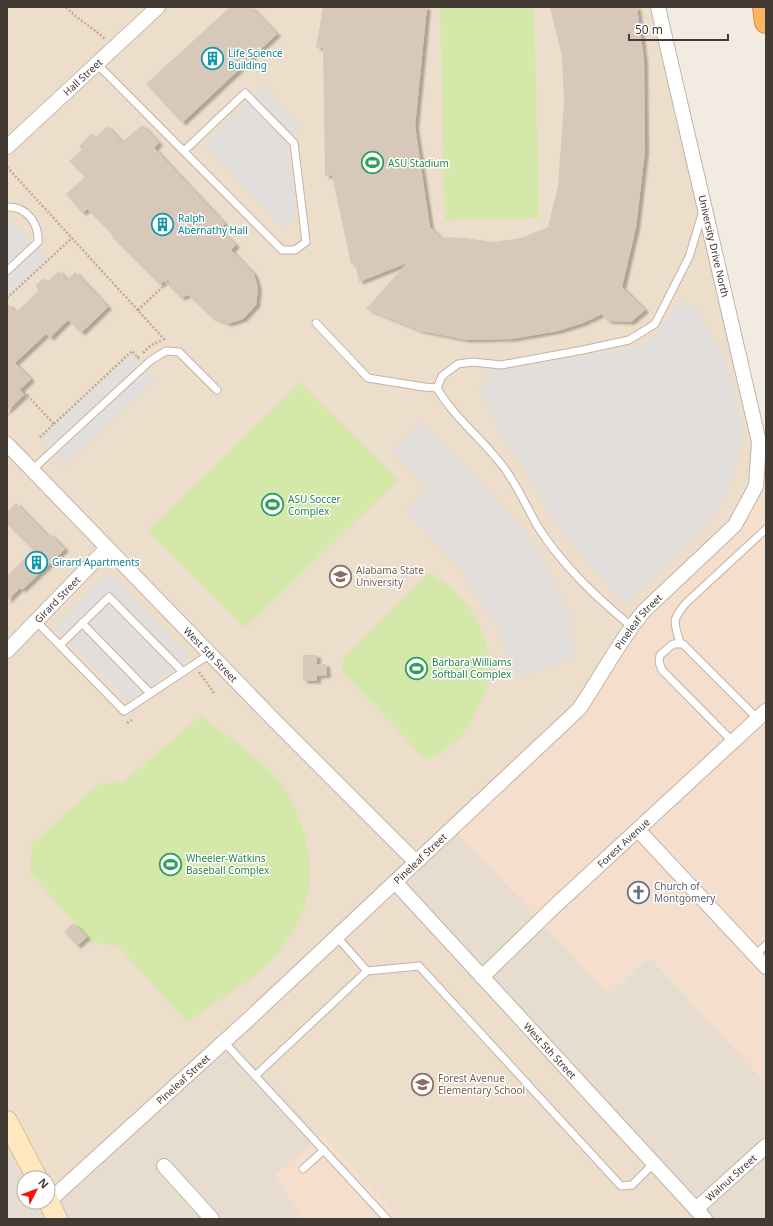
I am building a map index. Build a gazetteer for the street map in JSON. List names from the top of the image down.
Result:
{
  "streets": {
    "street": [
      "Hall Street",
      "University Drive North",
      "Girard Street",
      "Pineleaf Street",
      "West 5th Street",
      "Forest Avenue",
      "Walnut Street"
    ]
  },
  "crossings": [
    ["University Drive North", "Pineleaf Street"],
    ["Girard Street", "West 5th Street"],
    ["Pineleaf Street", "West 5th Street"],
    ["West 5th Street", "Forest Avenue"],
    ["West 5th Street", "Walnut Street"]
  ],
  "places": {
    "building": ["Life Science Building", "Ralph Abernathy Hall", "Girard Apartments"],
    "sports": [
      "ASU Stadium",
      "ASU Soccer Complex",
      "Barbara Williams Softball Complex",
      "Wheeler-Watkins Baseball Complex"
    ],
    "school or university": ["Alabama State University", "Forest Avenue Elementary School"],
    "church": ["Church of Montgomery"]
  },
  "scale_bar": "50 m",
  "north": "top right"
}
